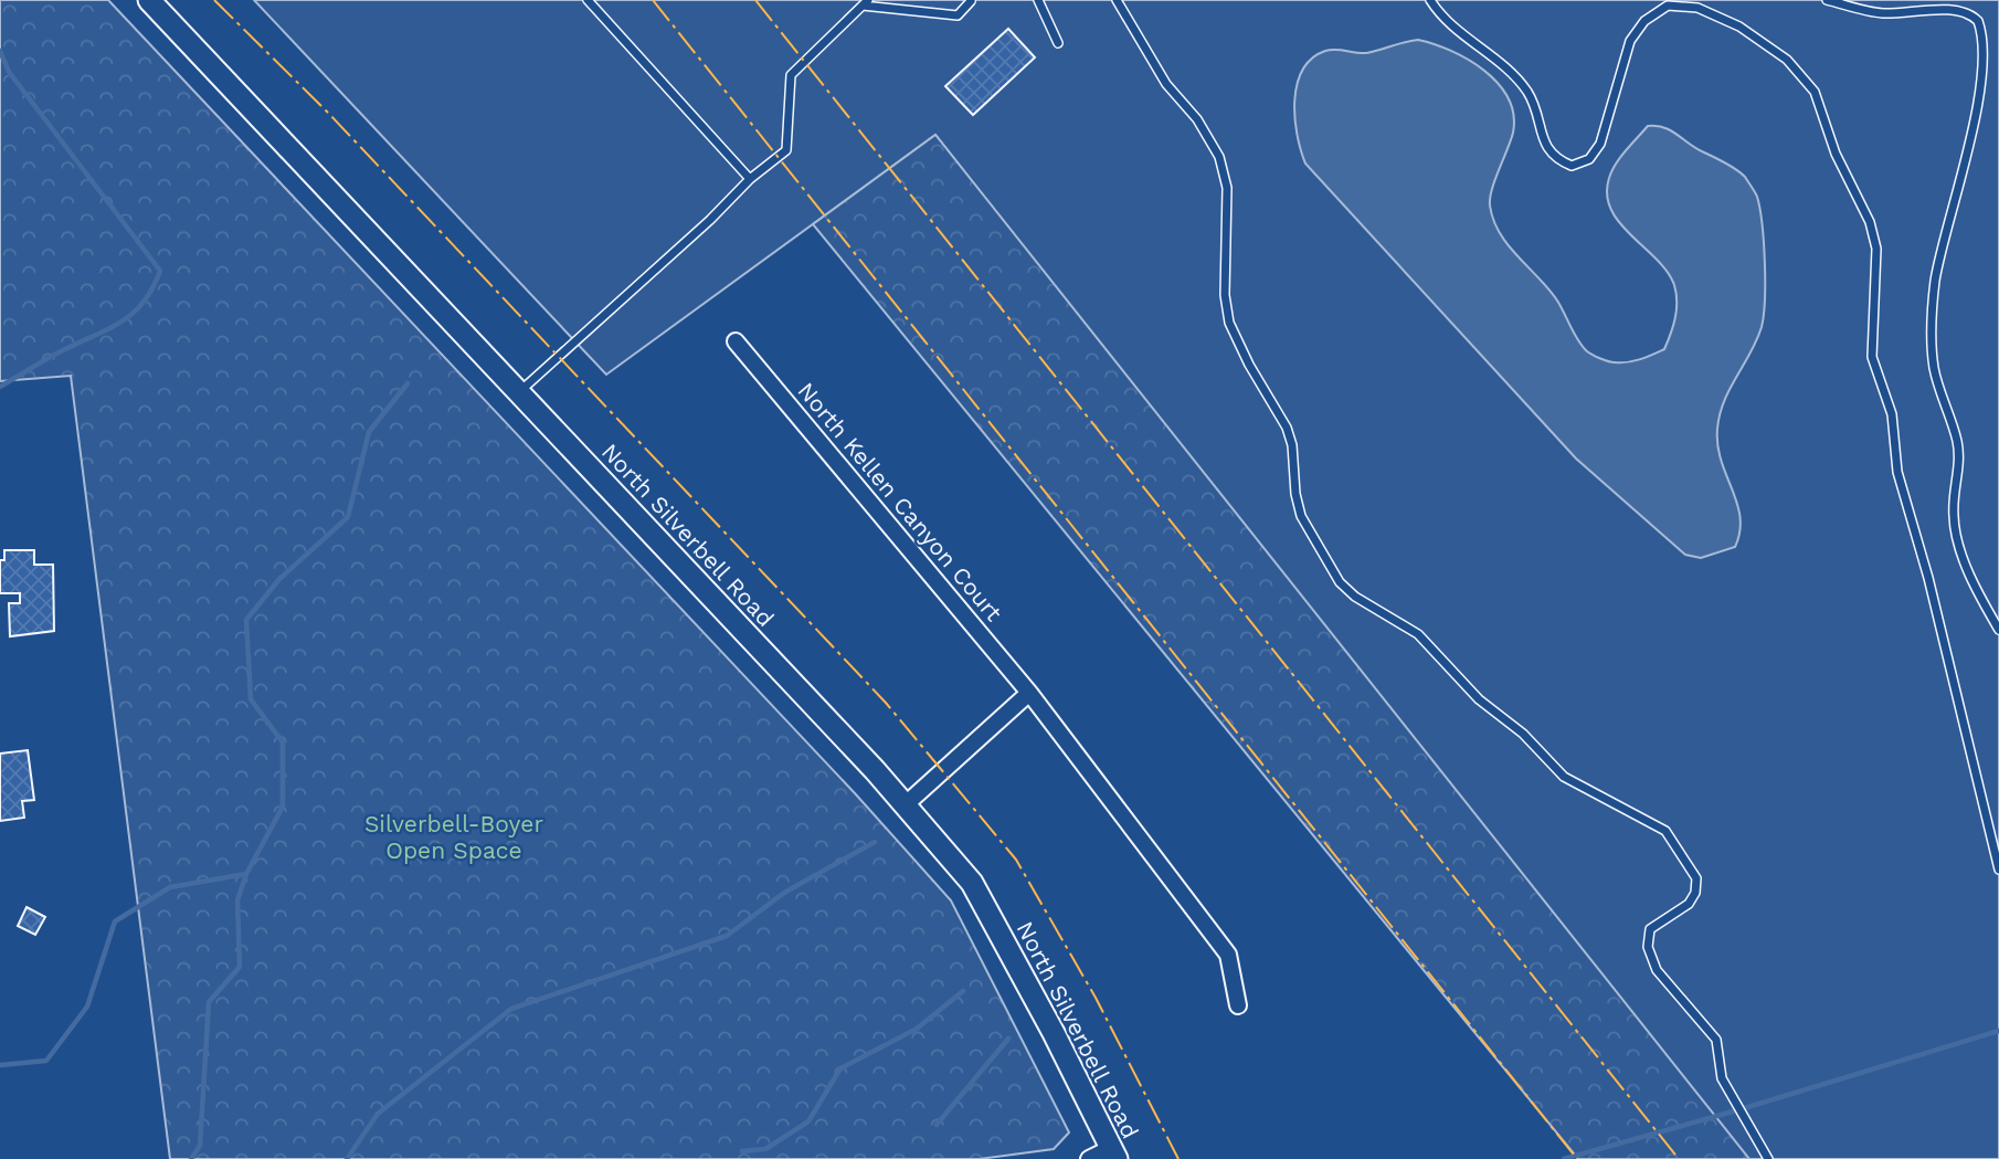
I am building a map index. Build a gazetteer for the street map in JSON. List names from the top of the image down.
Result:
{
  "streets": {
    "main road": ["North Silverbell Road"],
    "street": ["North Kellen Canyon Court"]
  },
  "parks": ["Silverbell-Boyer Open Space"]
}
